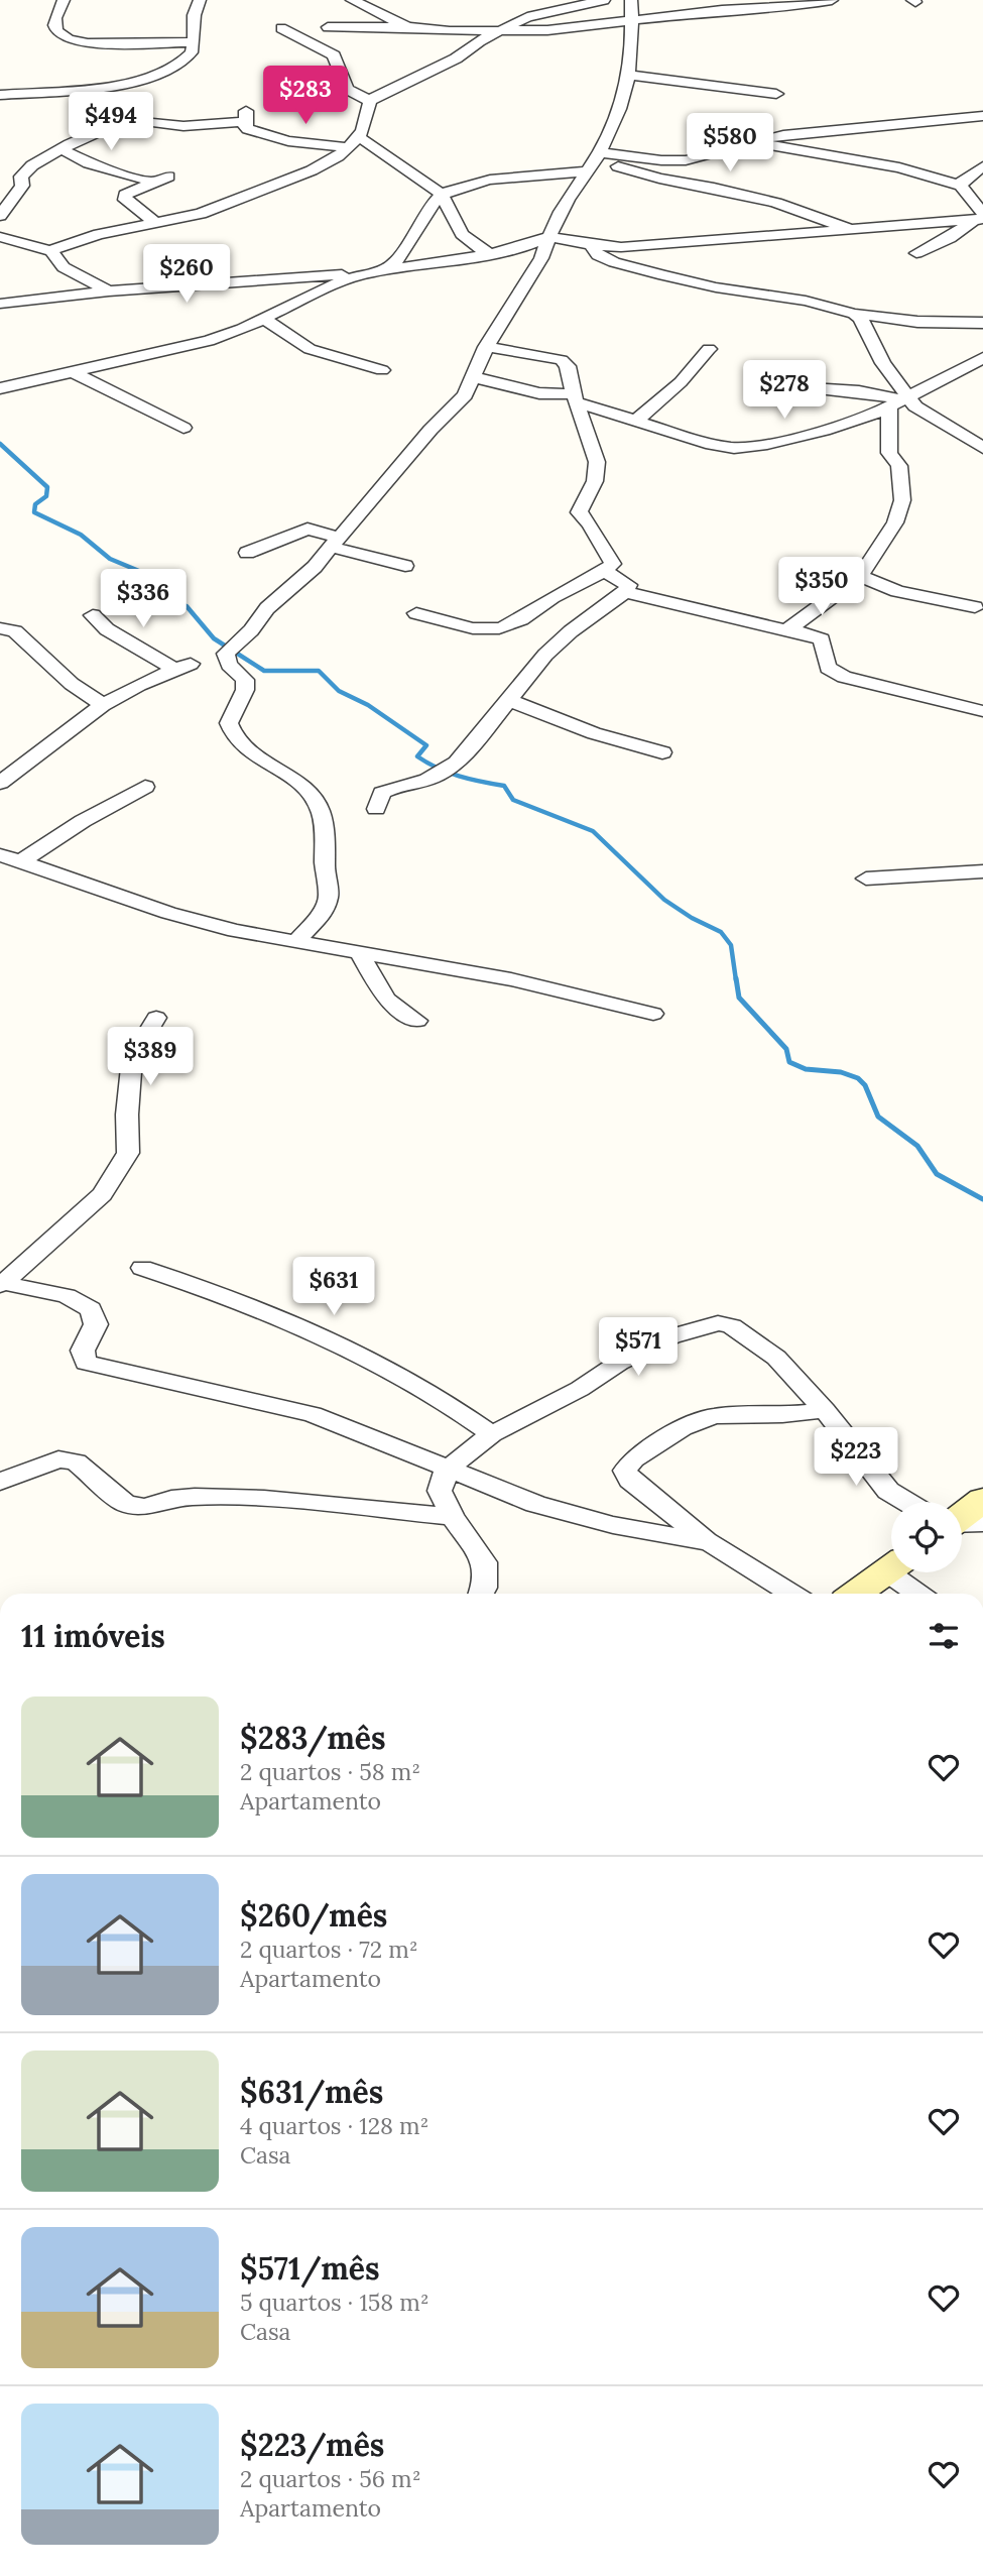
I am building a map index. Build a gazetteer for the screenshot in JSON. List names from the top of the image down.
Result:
{
  "page": {
    "price": [
      "$283",
      "$494",
      "$580",
      "$260",
      "$278",
      "$350",
      "$336",
      "$389",
      "$631",
      "$571",
      "$223"
    ],
    "heading": "11 imóveis",
    "list": [
      {
        "name": "$283/mês",
        "note": "2 quartos · 58 m² · Apartamento"
      },
      {
        "name": "$260/mês",
        "note": "2 quartos · 72 m² · Apartamento"
      },
      {
        "name": "$631/mês",
        "note": "4 quartos · 128 m² · Casa"
      },
      {
        "name": "$571/mês",
        "note": "5 quartos · 158 m² · Casa"
      },
      {
        "name": "$223/mês",
        "note": "2 quartos · 56 m² · Apartamento"
      }
    ]
  }
}
